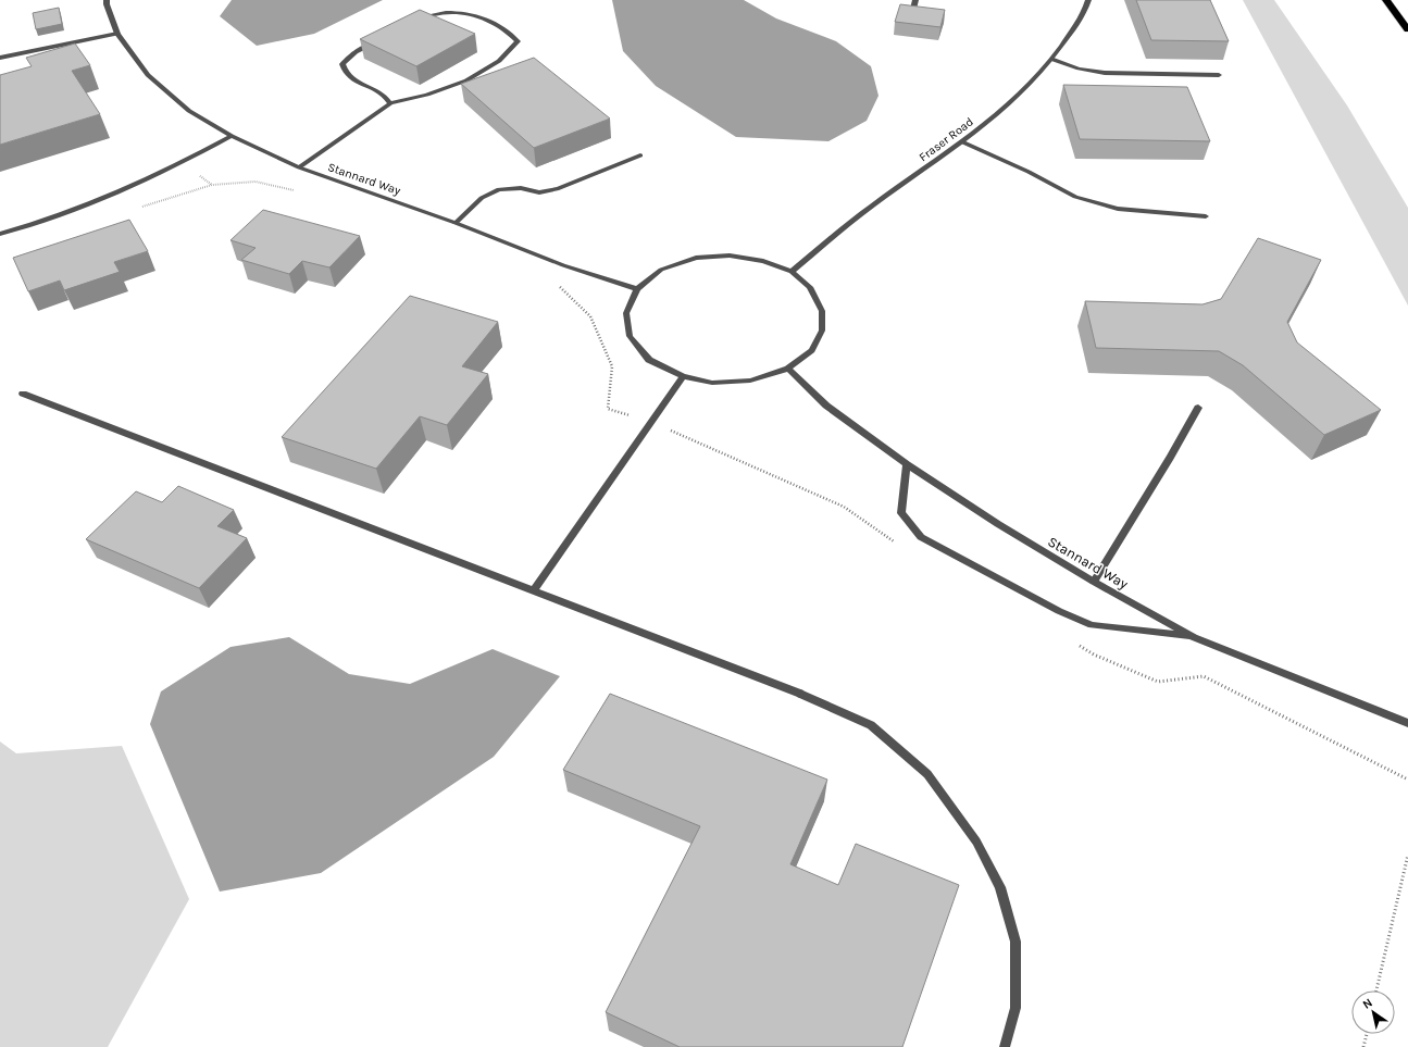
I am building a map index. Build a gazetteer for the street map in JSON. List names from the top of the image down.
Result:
{
  "streets": {
    "street": ["Fraser Road", "Stannard Way"]
  },
  "north": "top left"
}
